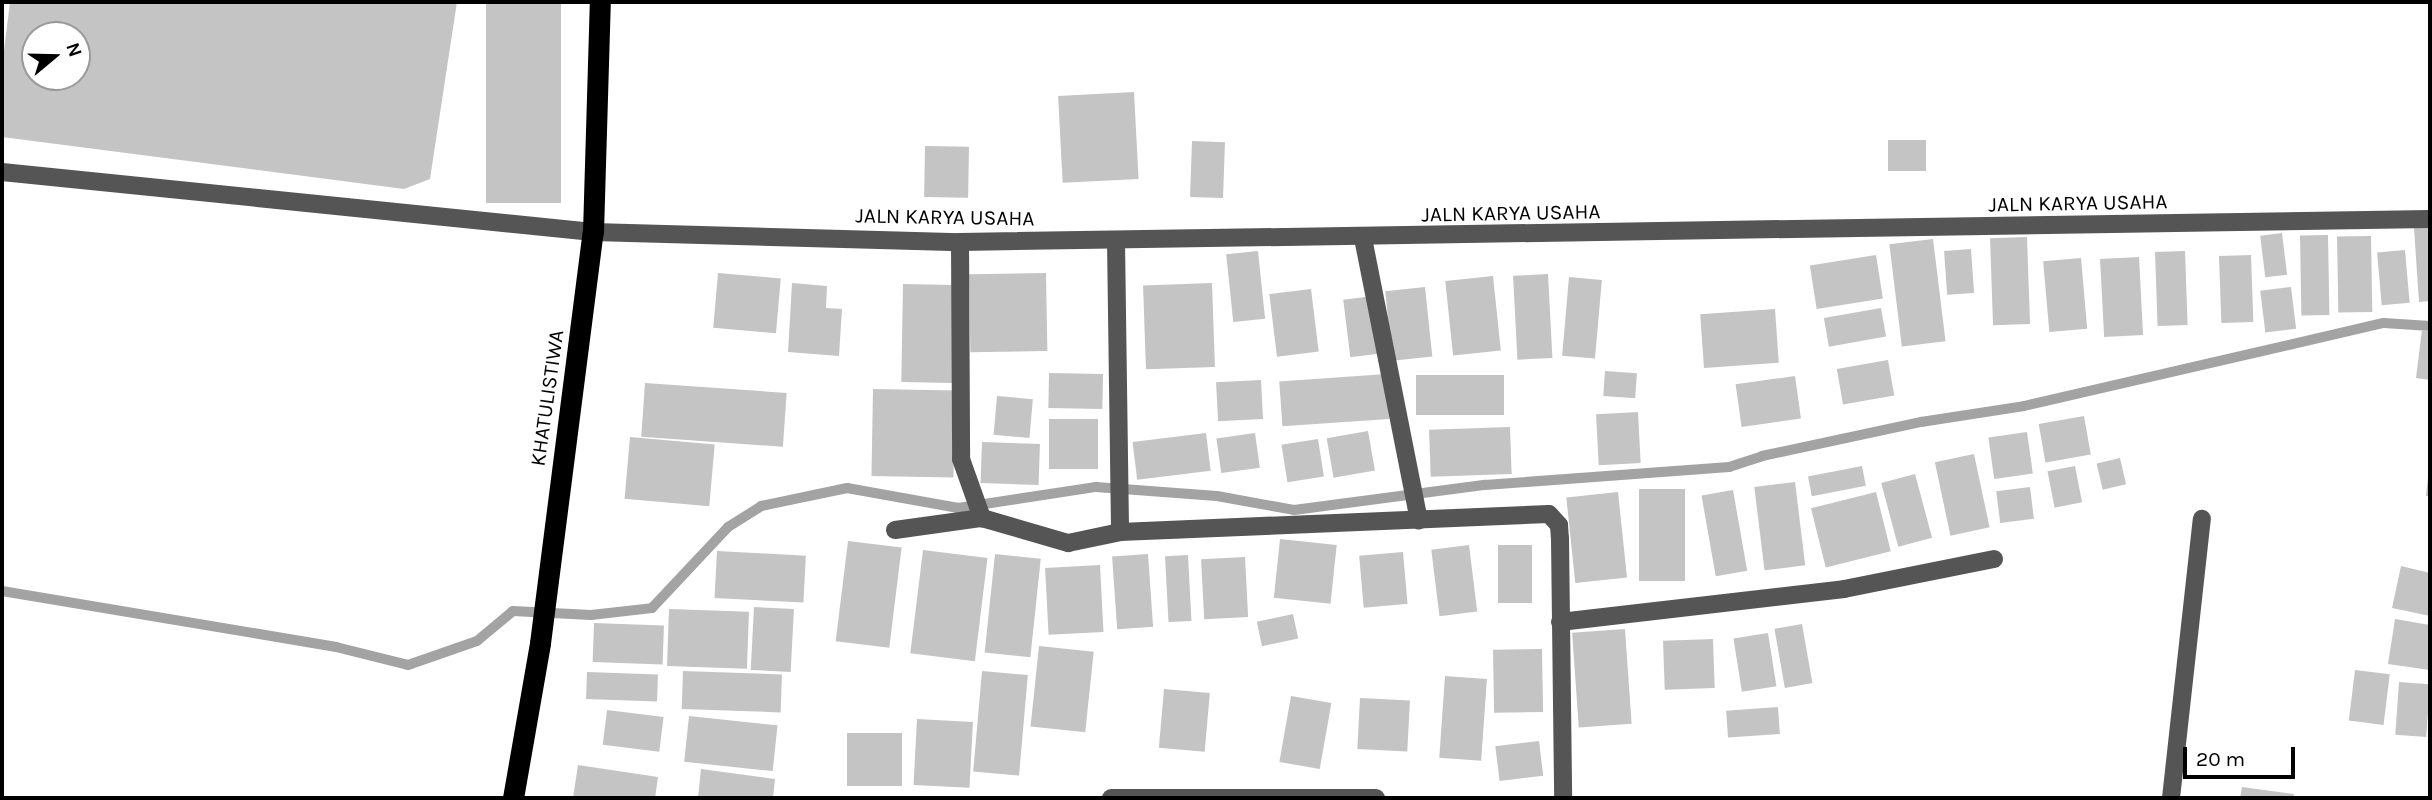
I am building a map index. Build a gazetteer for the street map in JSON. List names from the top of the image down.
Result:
{
  "streets": {
    "highway": ["KHATULISTIWA"],
    "street": ["JALN KARYA USAHA"]
  },
  "crossings": [
    ["JALN KARYA USAHA", "KHATULISTIWA"]
  ],
  "scale_bar": "20 m",
  "north": "right"
}
